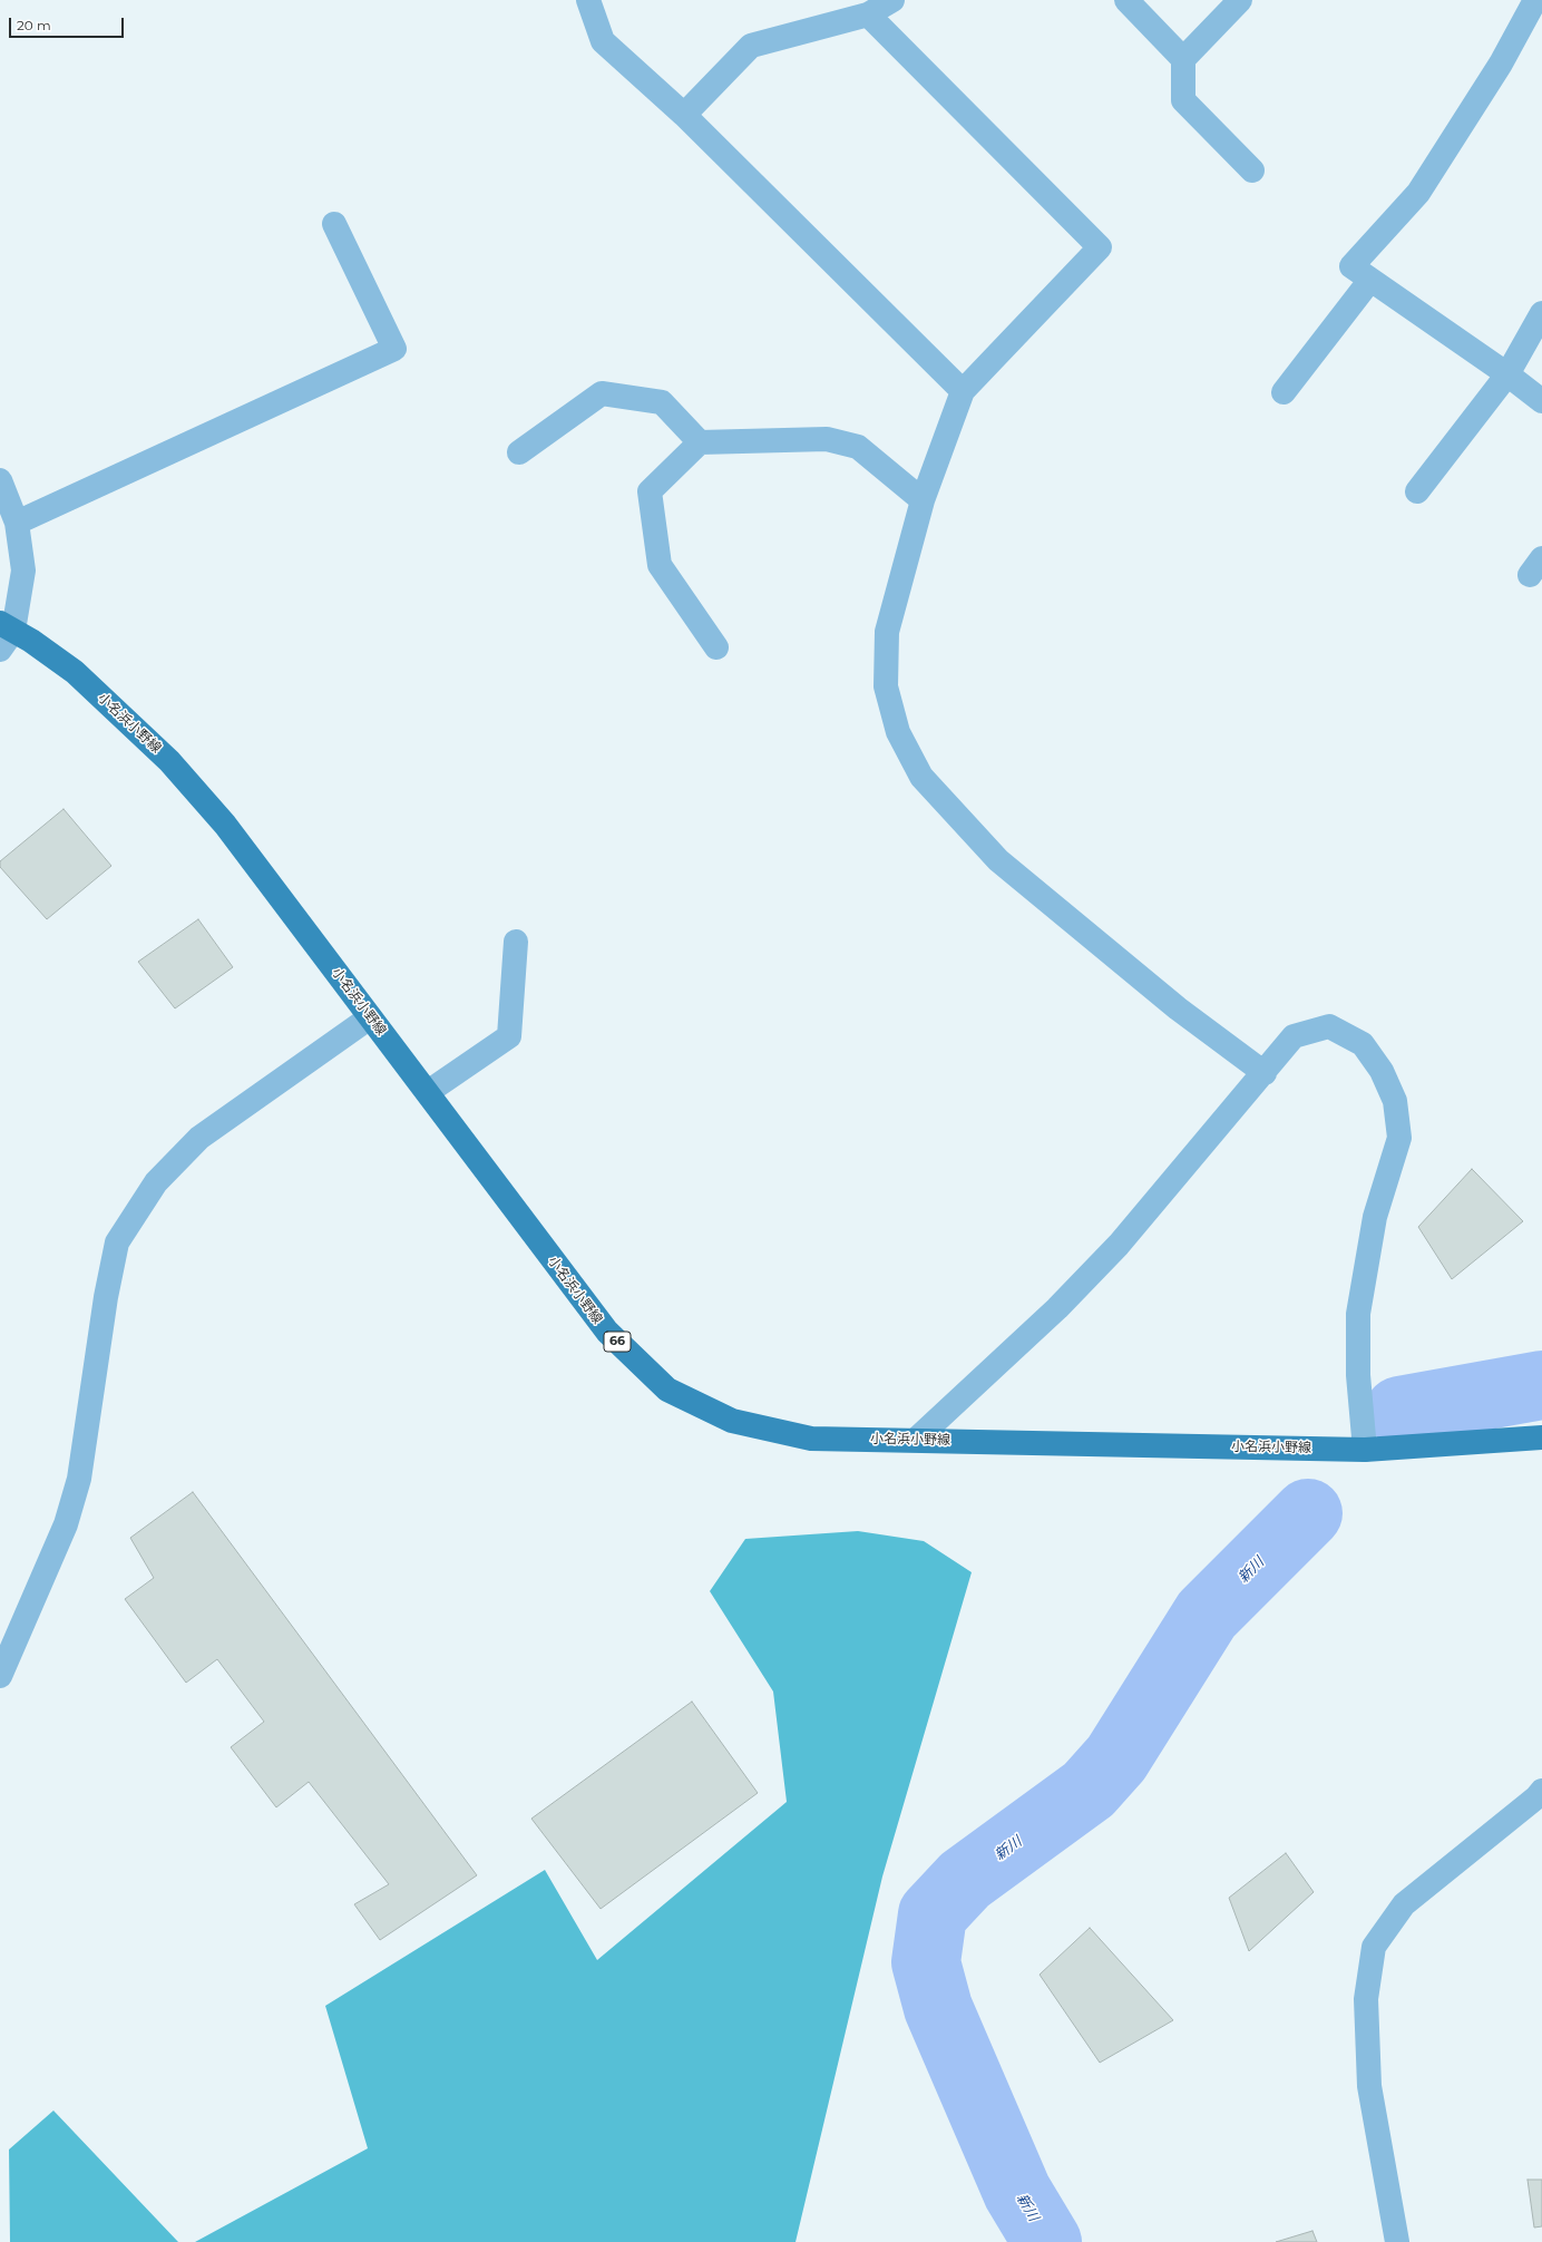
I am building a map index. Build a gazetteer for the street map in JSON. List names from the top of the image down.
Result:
{
  "streets": {
    "main road": ["小名浜小野線", "66"]
  },
  "water": ["新川"],
  "scale_bar": "20 m"
}
